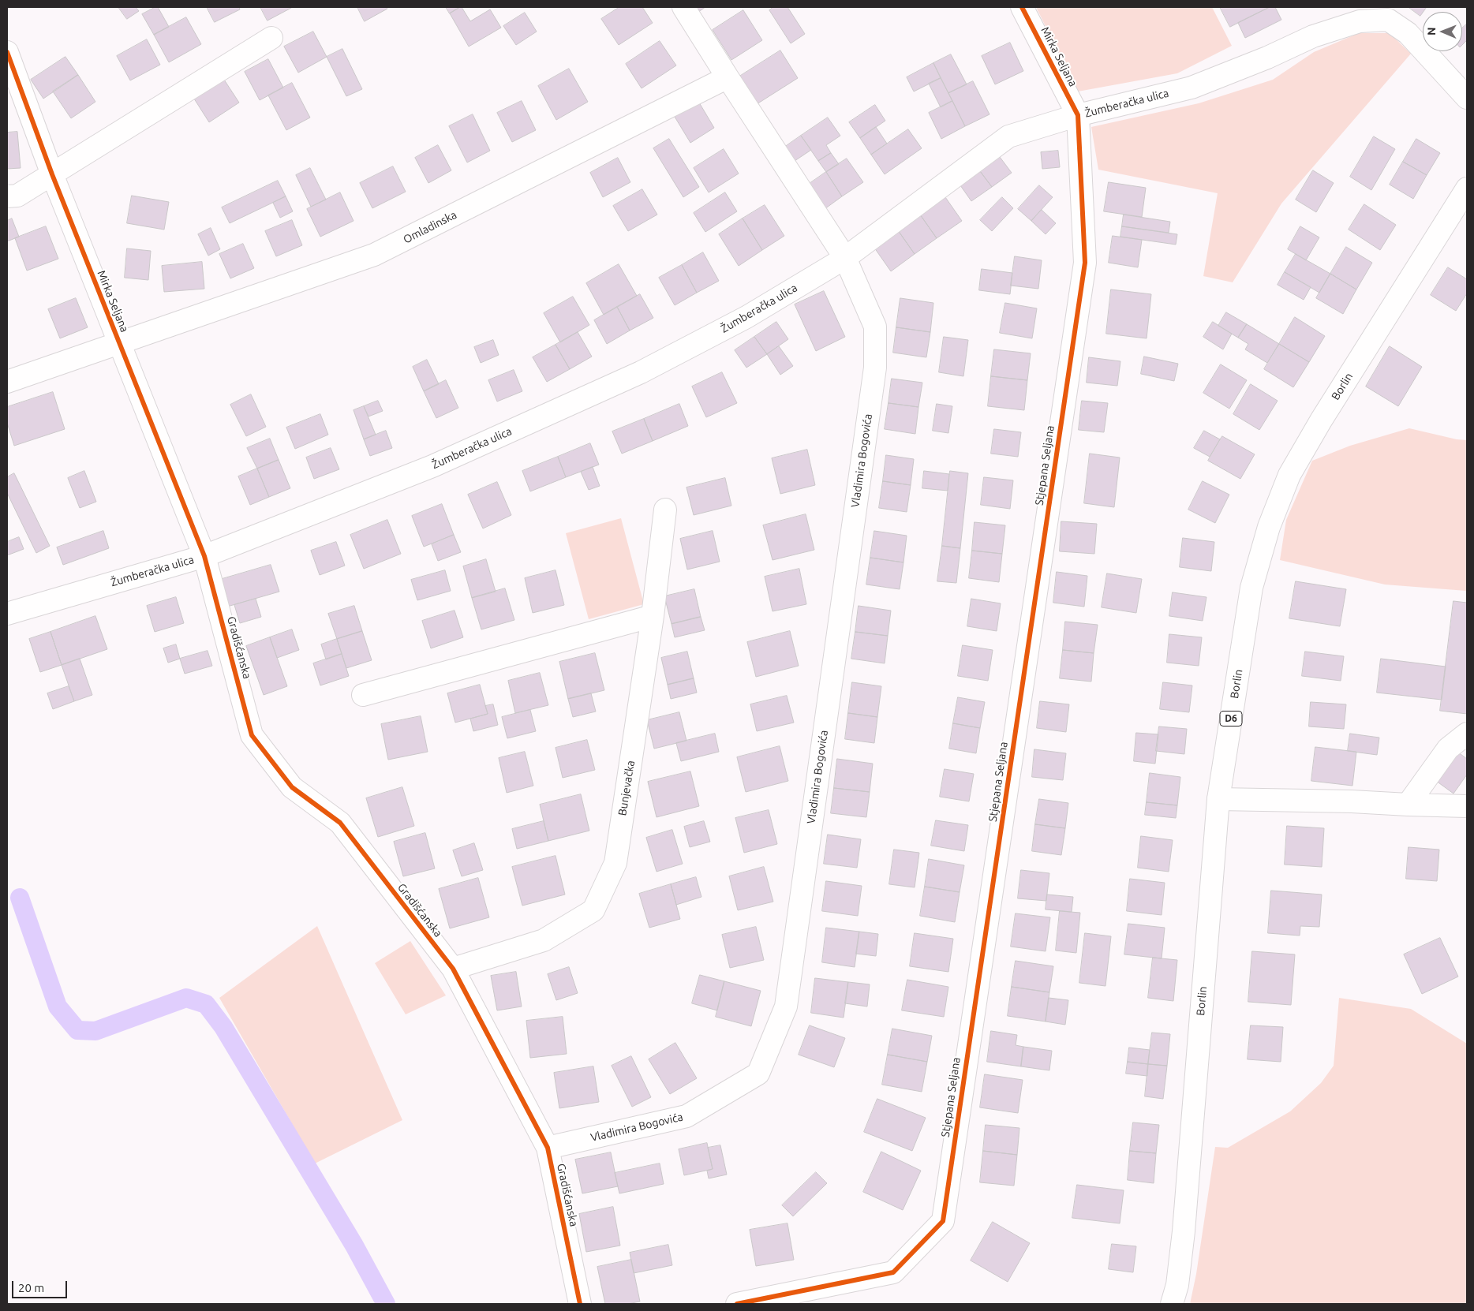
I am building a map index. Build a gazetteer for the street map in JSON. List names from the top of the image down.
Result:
{
  "streets": {
    "street": [
      "Mirka Seljana",
      "Žumberačka ulica",
      "Omladinska",
      "Borlin",
      "Vladimira Bogovića",
      "Stjepana Seljana",
      "Gradišćanska",
      "D6",
      "Bunjevačka"
    ]
  },
  "crossings": [
    ["Mirka Seljana", "Žumberačka ulica"],
    ["Mirka Seljana", "Omladinska"],
    ["Mirka Seljana", "Stjepana Seljana"],
    ["Mirka Seljana", "Gradišćanska"],
    ["Žumberačka ulica", "Vladimira Bogovića"],
    ["Žumberačka ulica", "Stjepana Seljana"],
    ["Žumberačka ulica", "Gradišćanska"],
    ["Omladinska", "Vladimira Bogovića"],
    ["Vladimira Bogovića", "Gradišćanska"],
    ["Gradišćanska", "Bunjevačka"]
  ],
  "scale_bar": "20 m",
  "north": "left"
}
